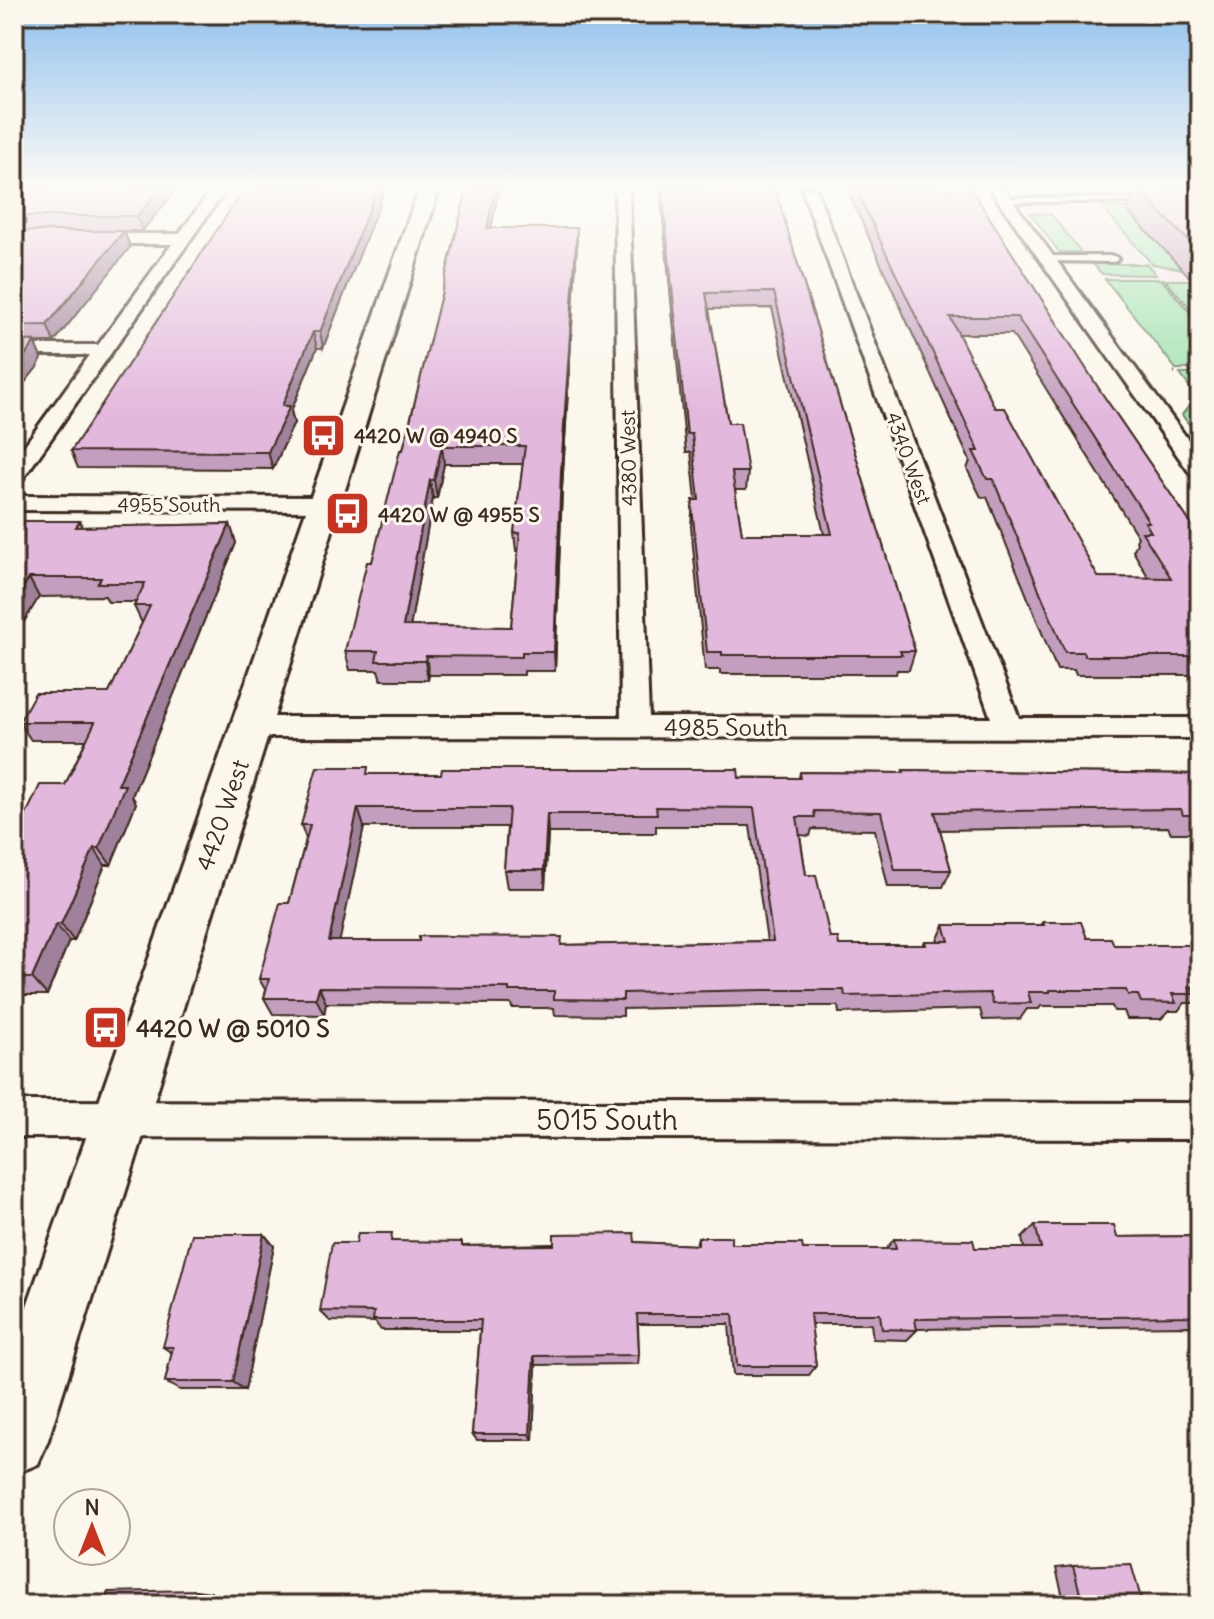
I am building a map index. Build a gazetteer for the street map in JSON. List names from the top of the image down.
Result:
{
  "streets": {
    "street": [
      "4380 West",
      "4340 West",
      "4955 South",
      "4985 South",
      "4420 West",
      "5015 South"
    ]
  },
  "crossings": [
    ["4380 West", "4985 South"],
    ["4340 West", "4985 South"],
    ["4955 South", "4420 West"],
    ["4985 South", "4420 West"],
    ["4420 West", "5015 South"]
  ],
  "places": {
    "bus stop": ["4420 W @ 4940 S", "4420 W @ 4955 S", "4420 W @ 5010 S"]
  },
  "north": "top"
}
